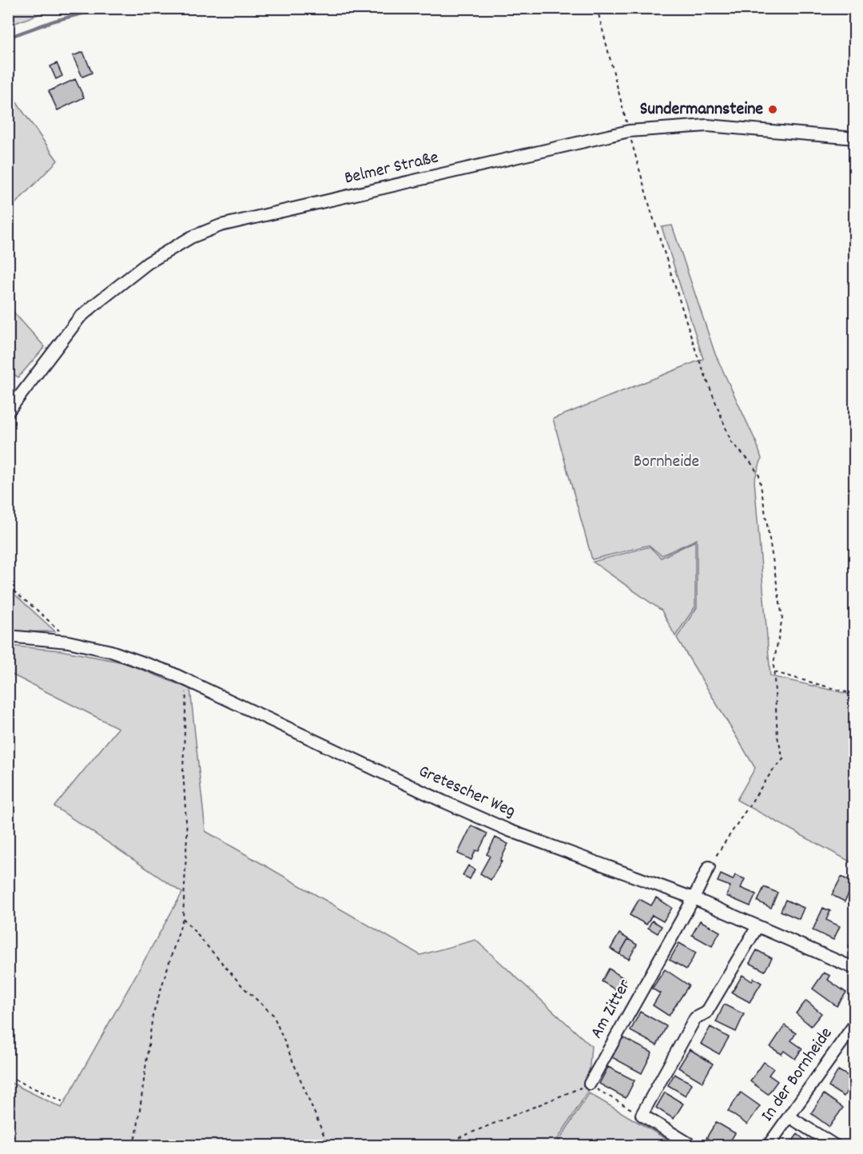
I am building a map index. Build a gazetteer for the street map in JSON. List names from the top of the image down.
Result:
{
  "streets": {
    "street": [
      "Belmer Straße",
      "Gretescher Weg",
      "Am Zitter",
      "In der Bornheide"
    ]
  },
  "crossings": [
    ["Gretescher Weg", "Am Zitter"]
  ],
  "parks": ["Bornheide"],
  "places": ["Sundermannsteine"]
}
